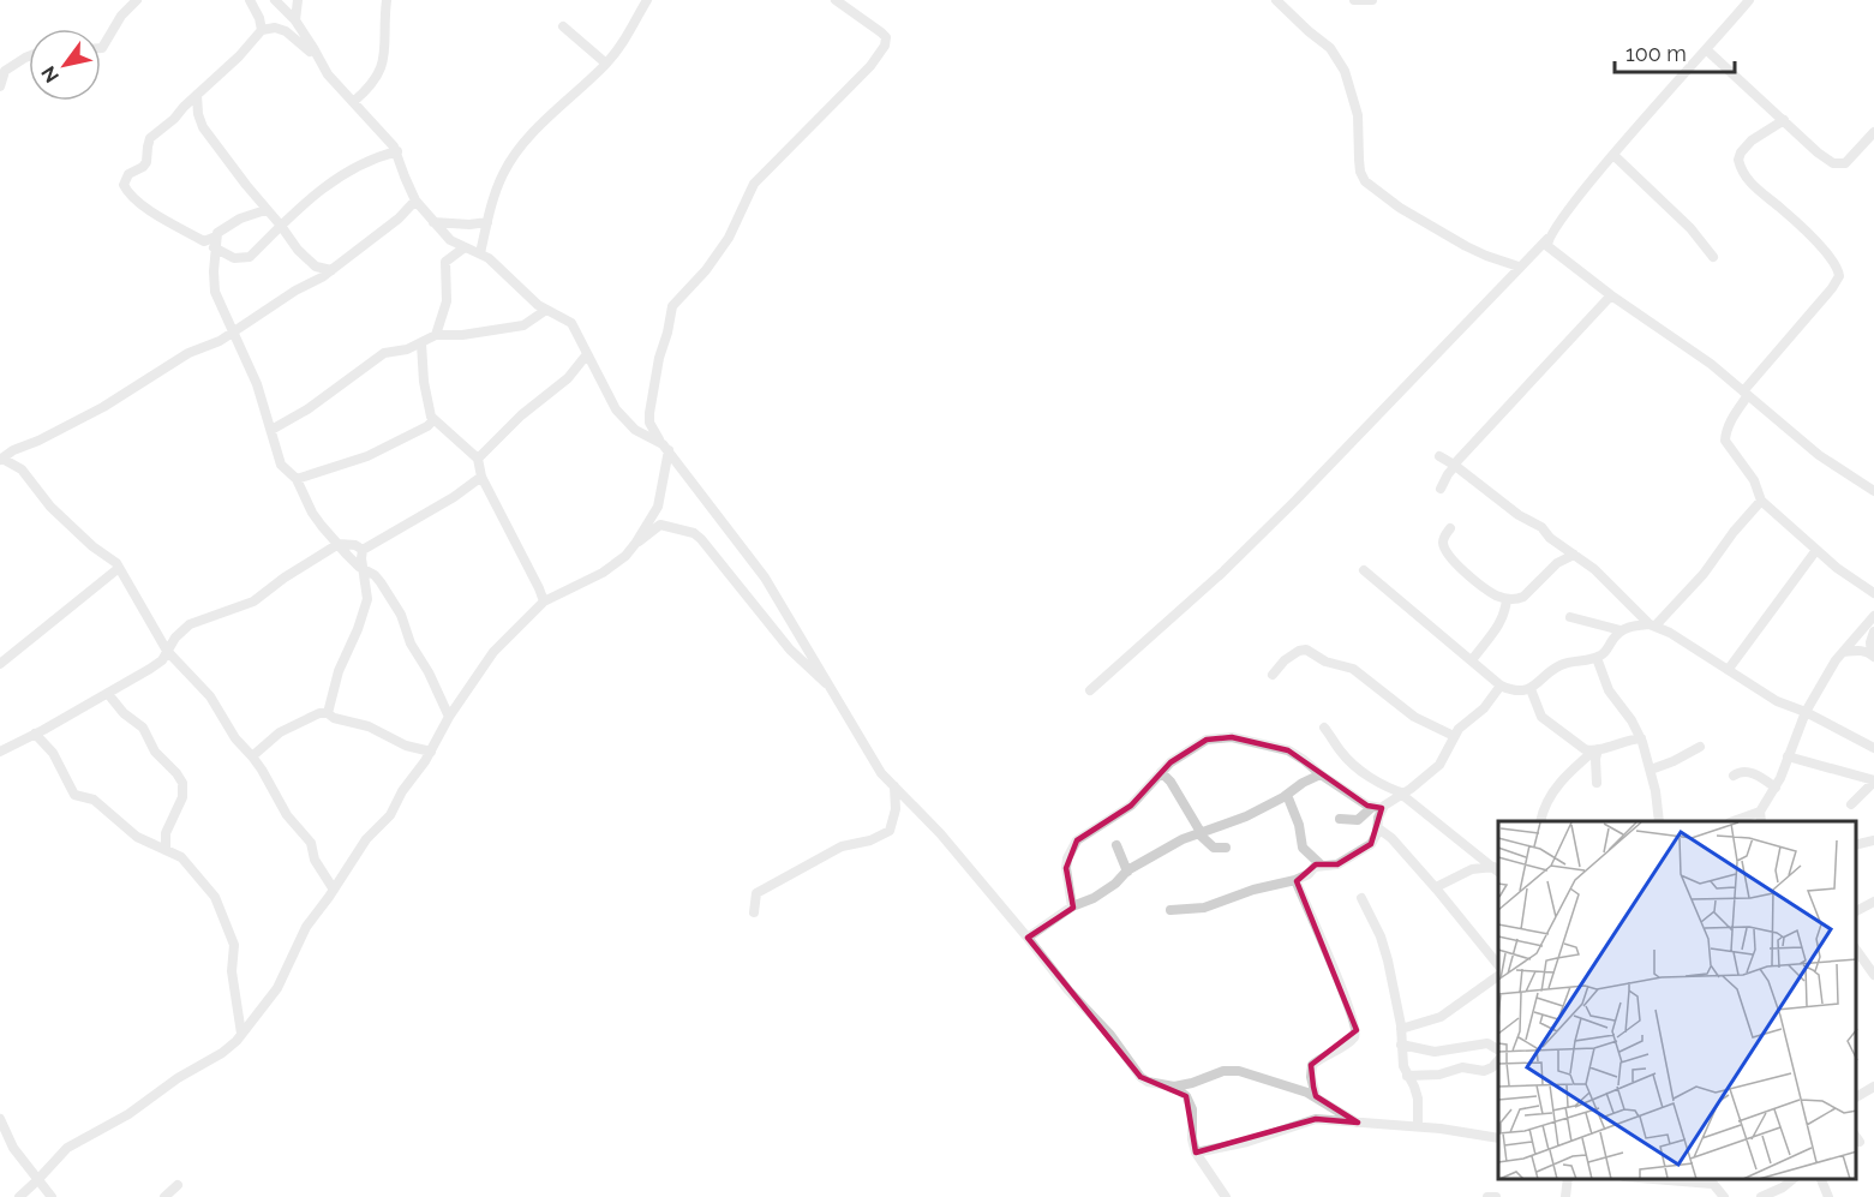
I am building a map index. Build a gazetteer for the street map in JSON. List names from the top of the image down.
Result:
{
  "scale_bar": "100 m",
  "north": "bottom left"
}
